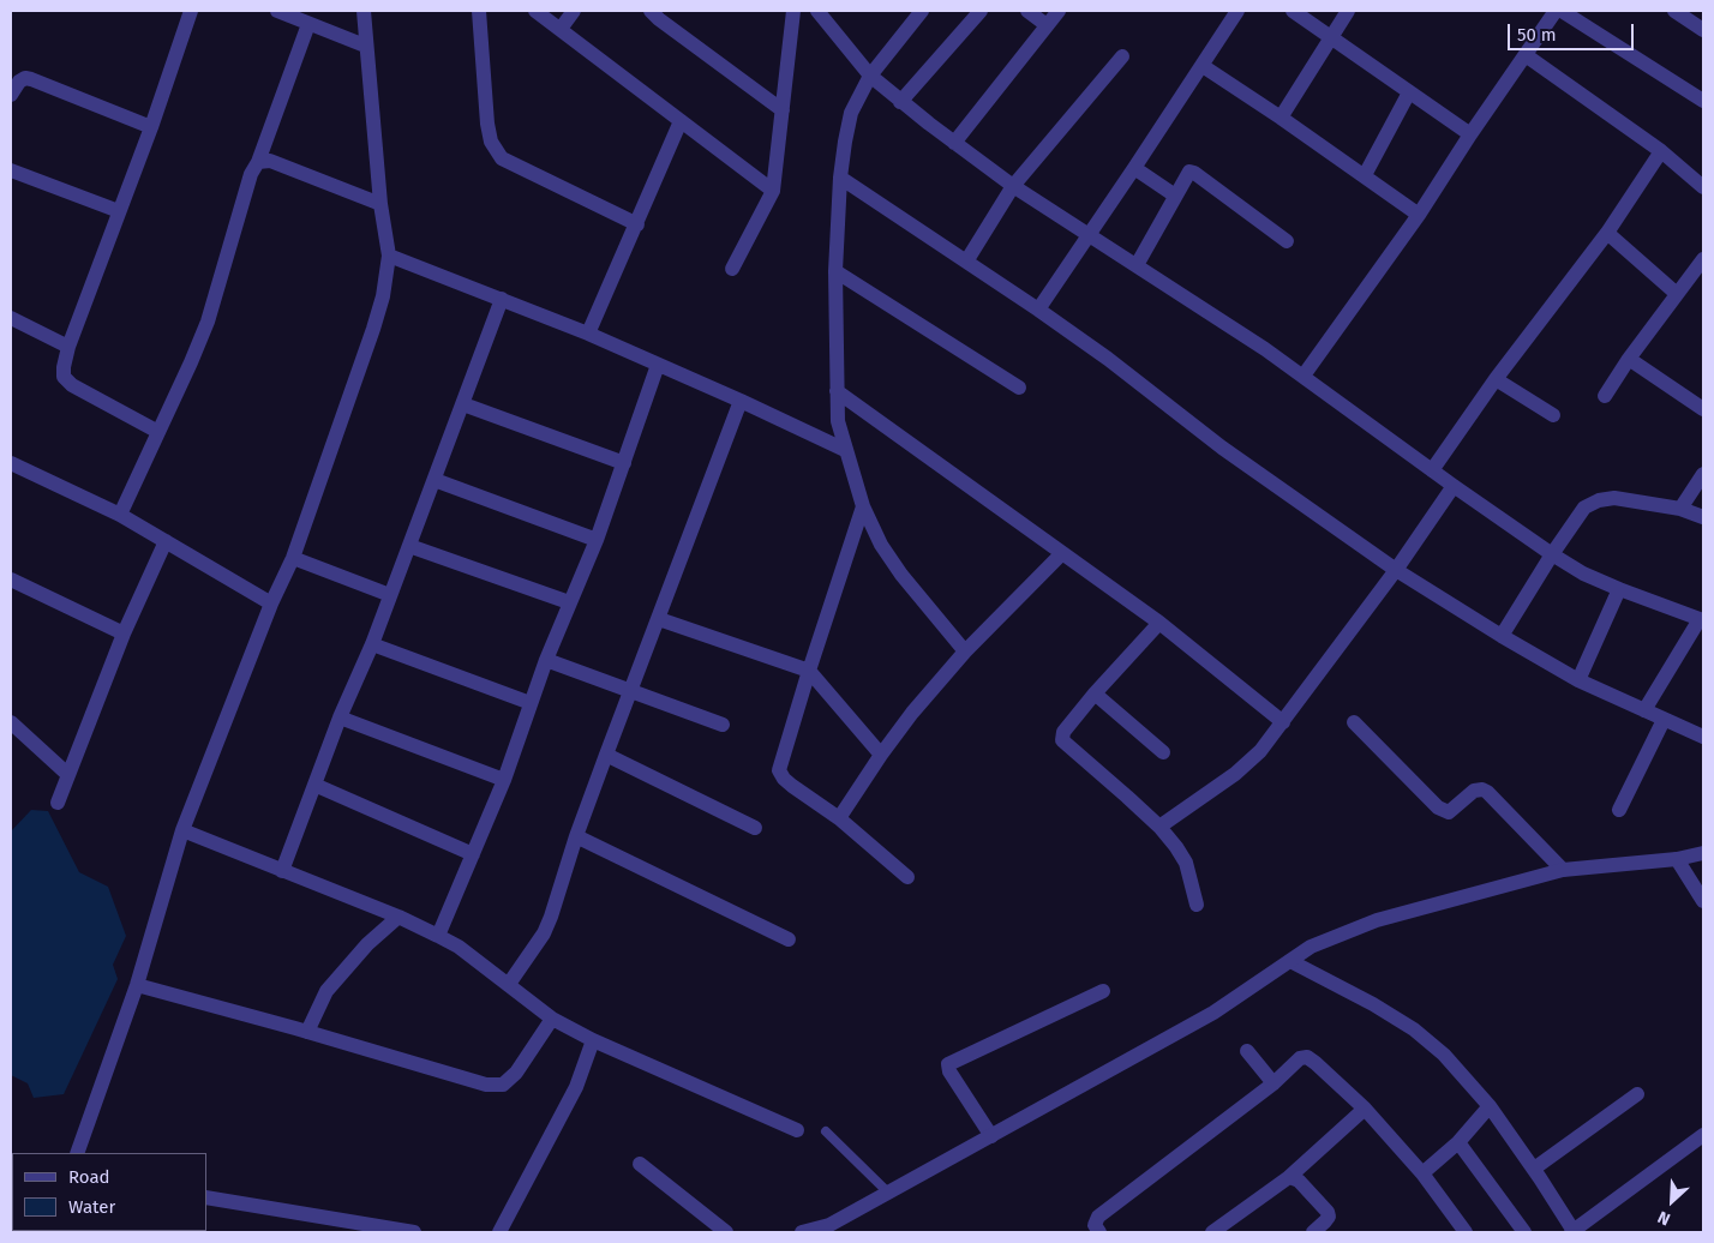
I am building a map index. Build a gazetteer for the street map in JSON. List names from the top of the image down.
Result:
{
  "legend": ["Road", "Water"],
  "scale_bar": "50 m",
  "north": "bottom left"
}
